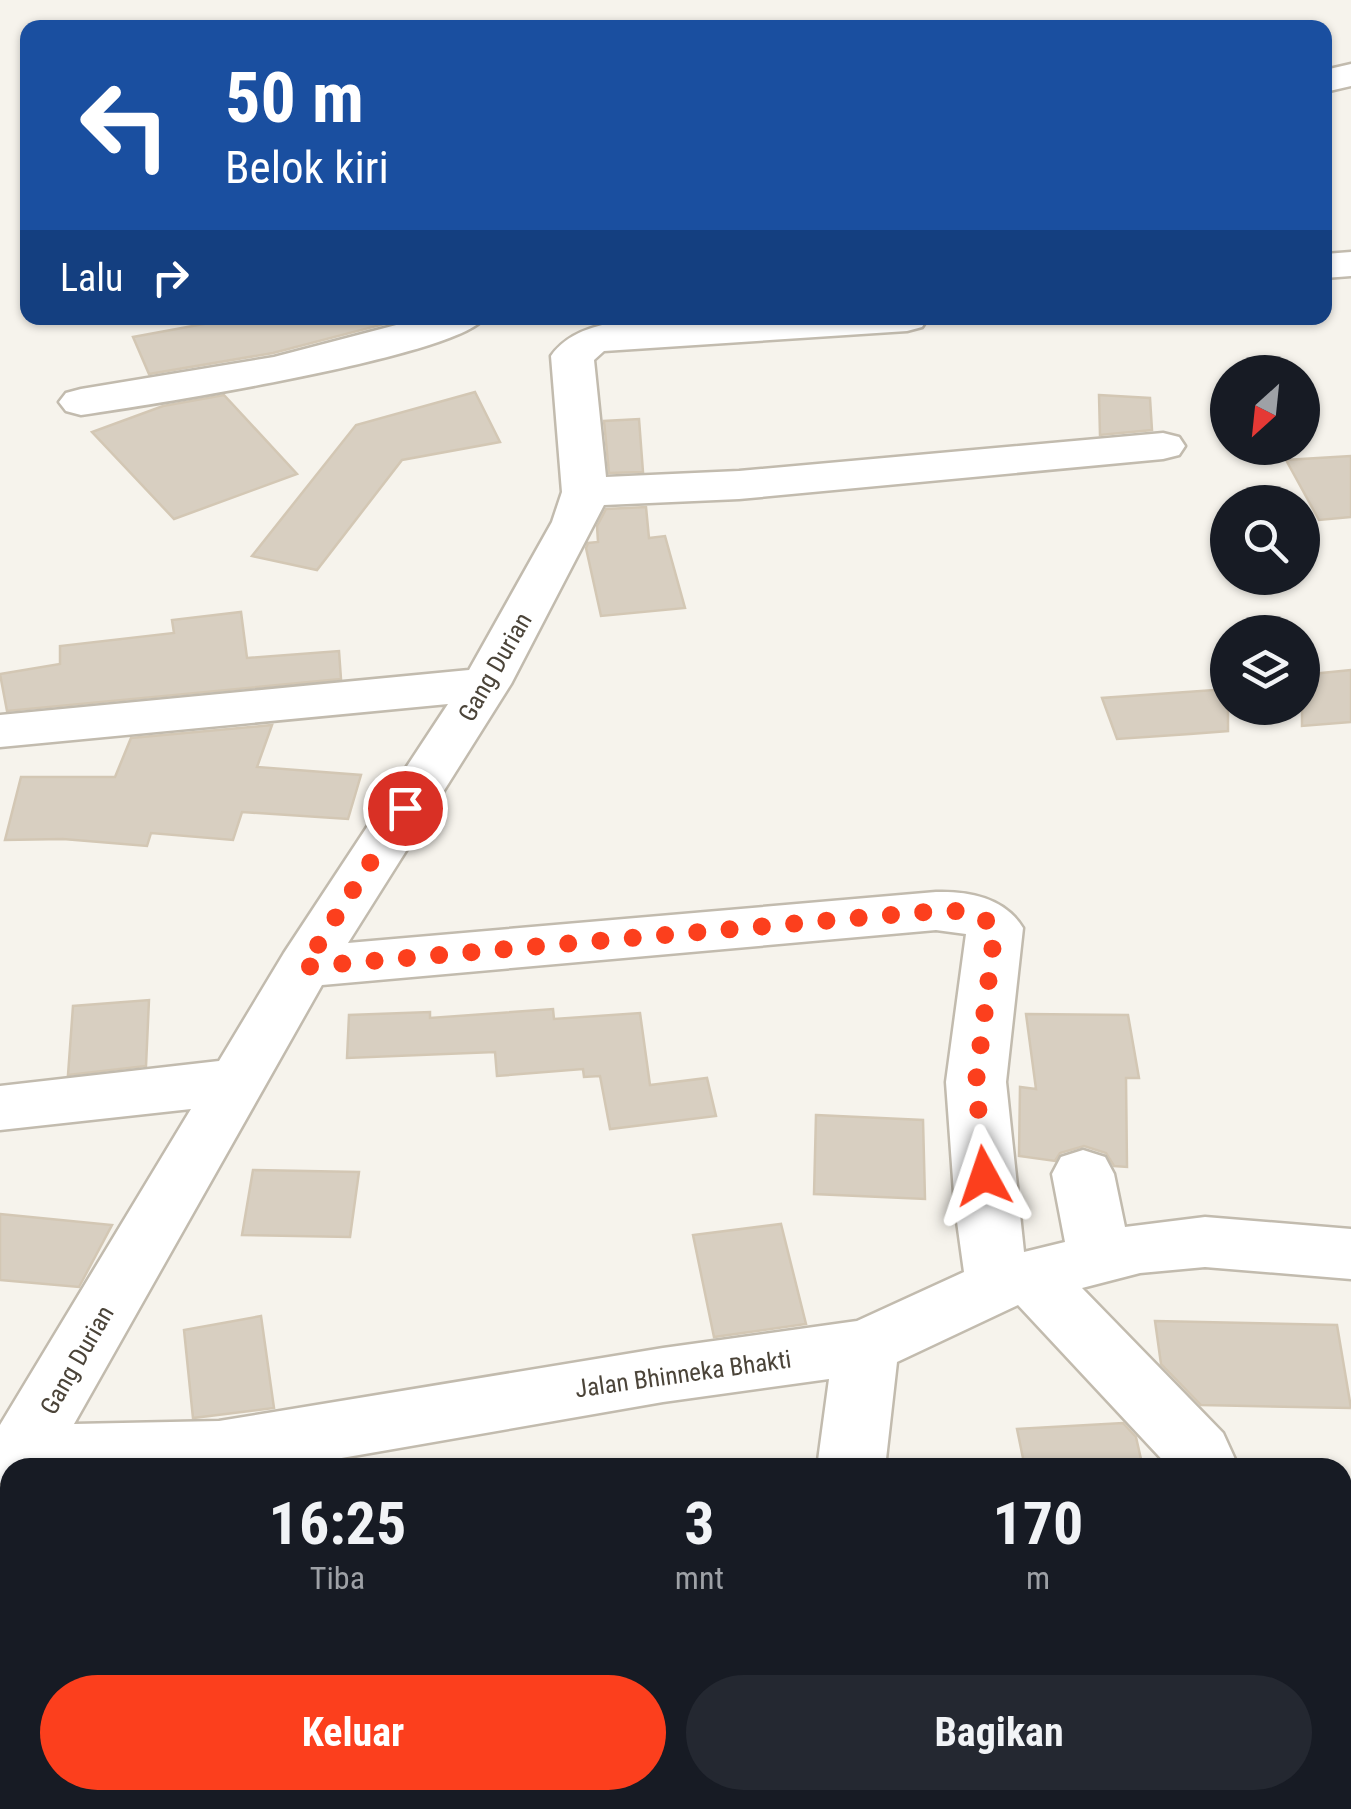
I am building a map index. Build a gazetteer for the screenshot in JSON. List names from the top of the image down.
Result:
{
  "streets": {
    "street": ["Gang Durian", "Jalan Bhinneka Bhakti"]
  },
  "crossings": [
    ["Gang Durian", "Jalan Bhinneka Bhakti"]
  ],
  "north": "bottom left",
  "page": {
    "turn": ["50 m", "Belok kiri"],
    "then": "Lalu",
    "eta": [
      "16:25",
      "Tiba",
      "3",
      "mnt",
      "170",
      "m"
    ],
    "buttons": ["Keluar", "Bagikan"]
  }
}
